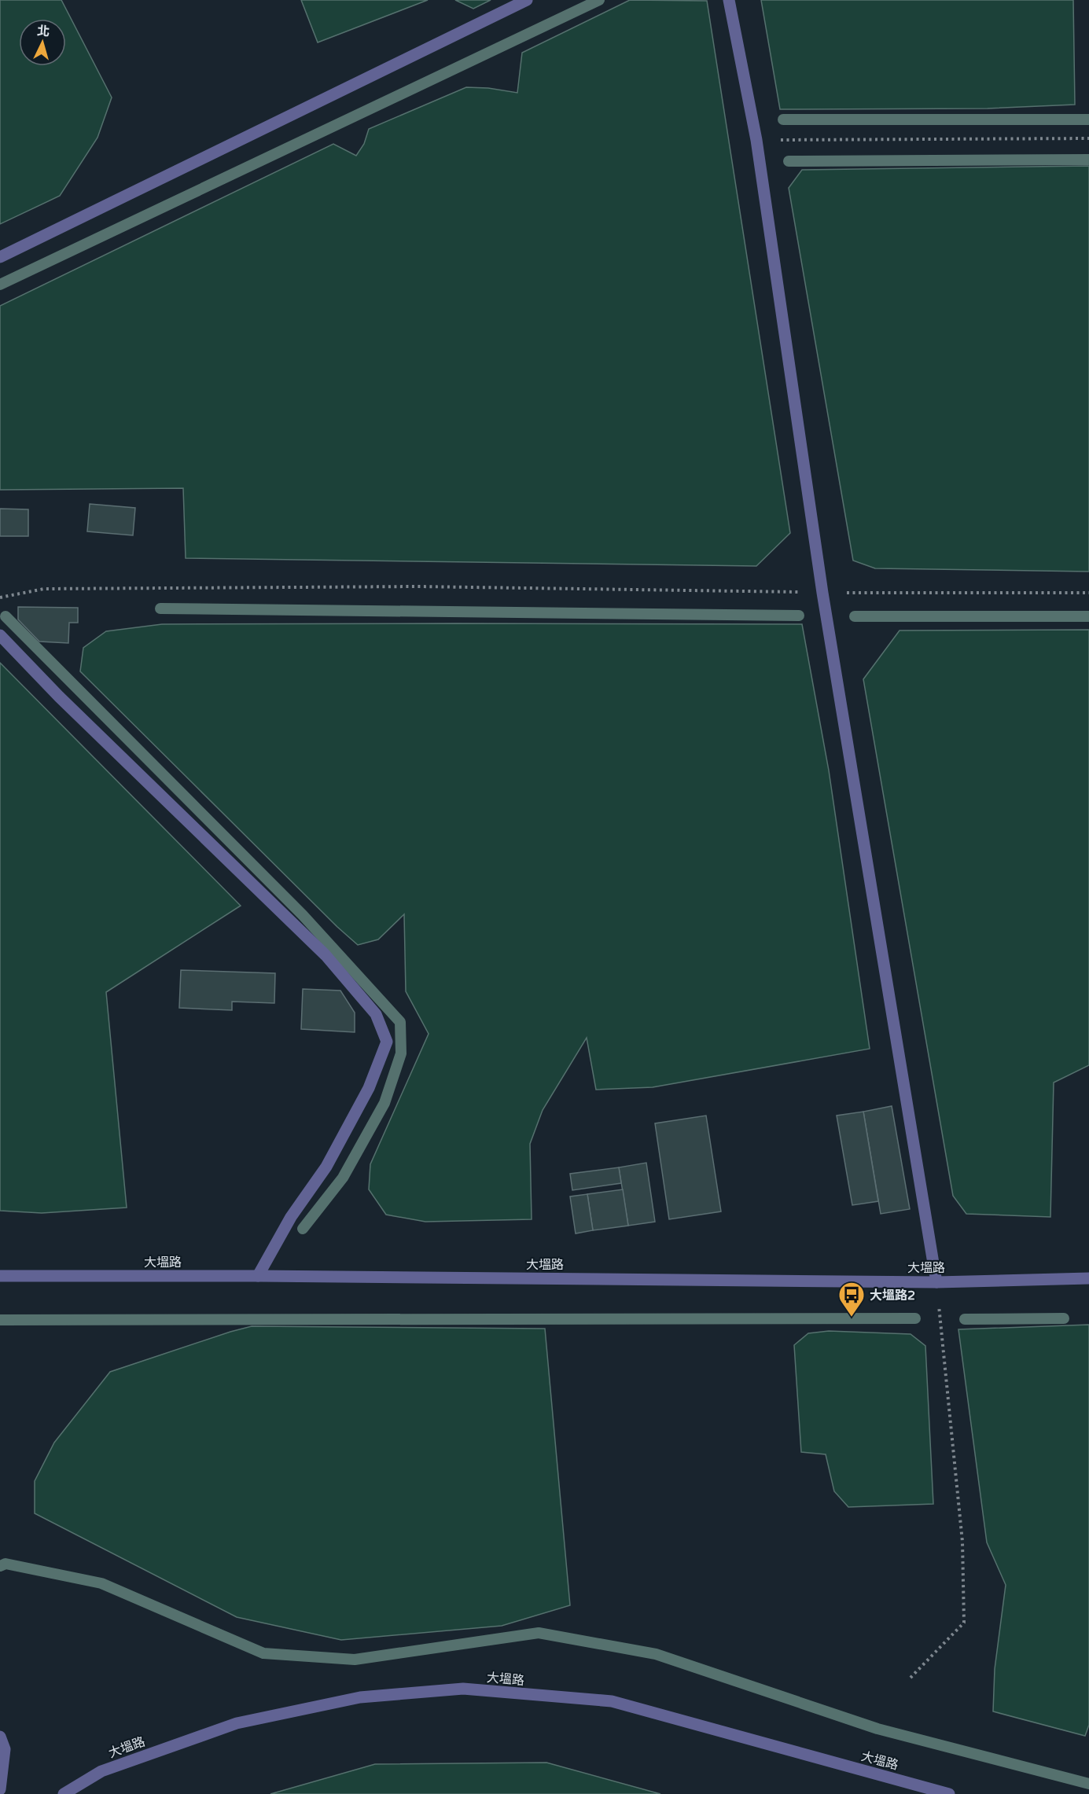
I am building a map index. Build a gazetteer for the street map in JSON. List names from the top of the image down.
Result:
{
  "streets": {
    "street": ["大塭路"]
  },
  "places": {
    "bus stop": ["大塭路2"]
  },
  "north": "top"
}
